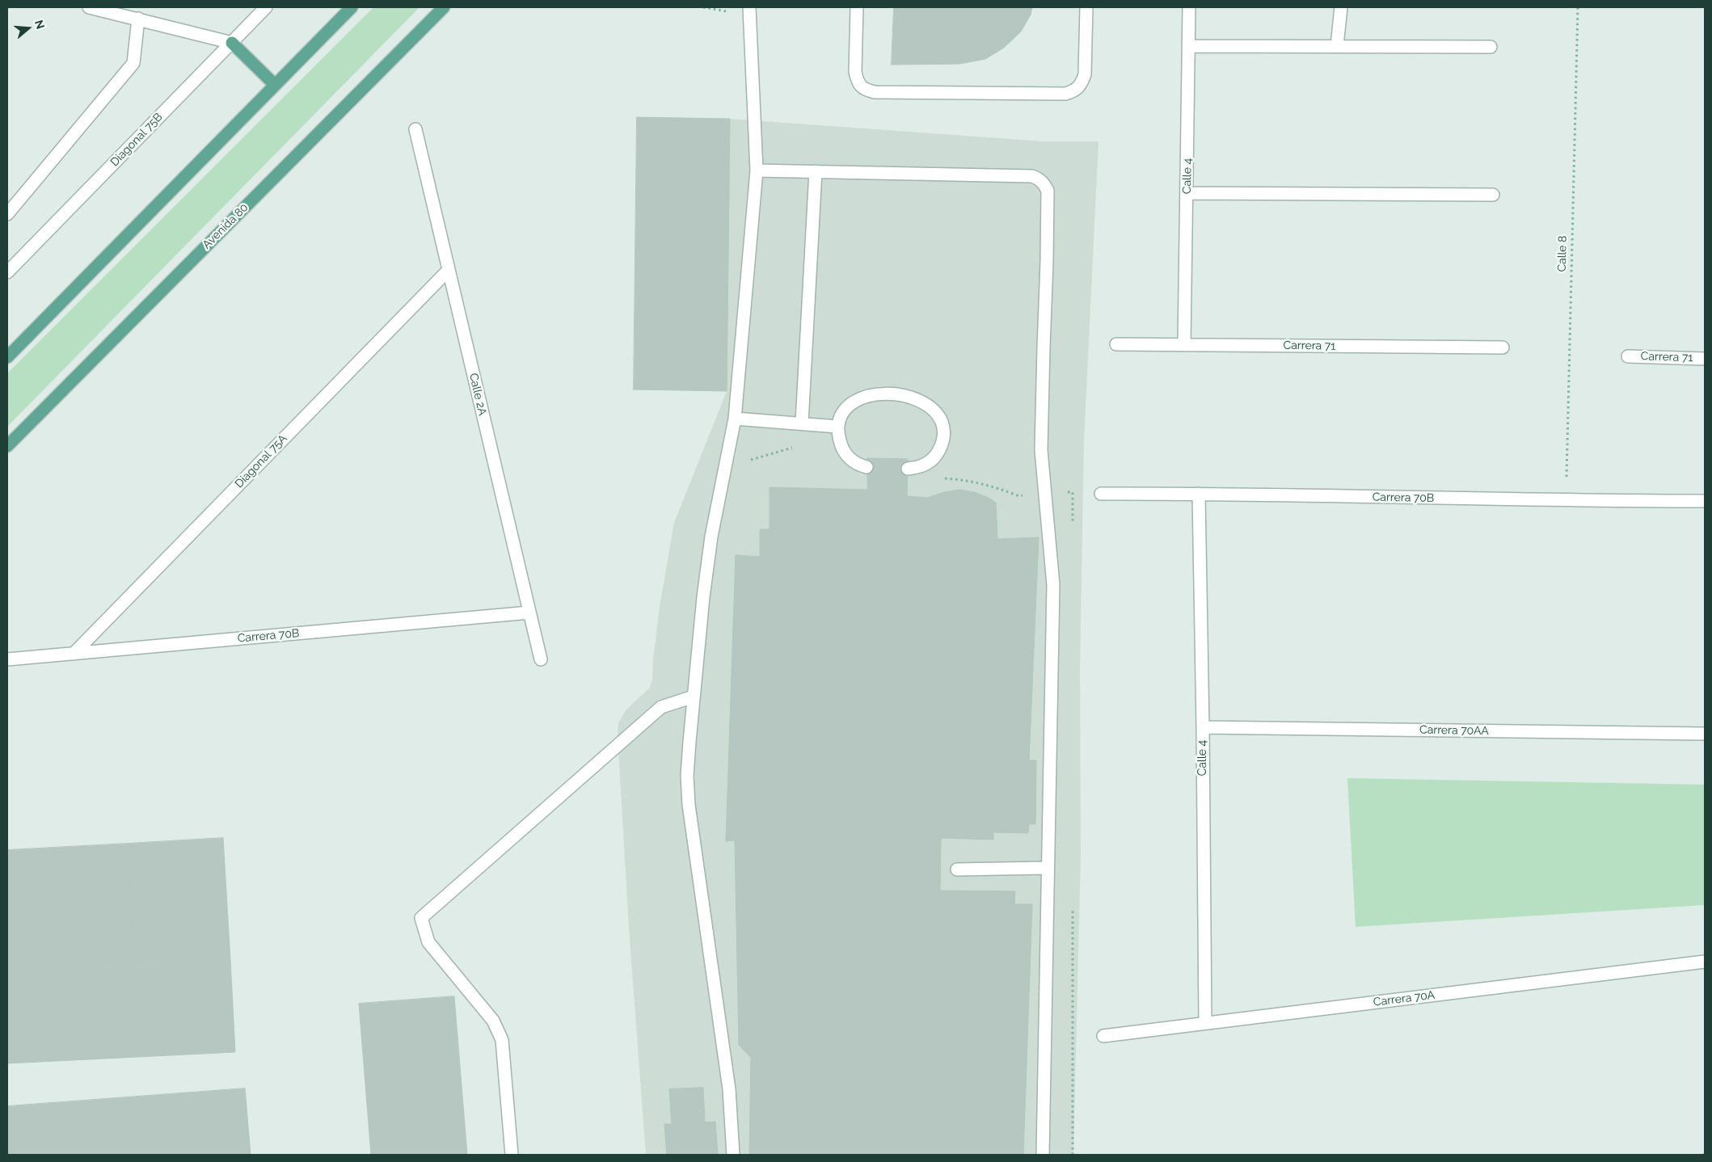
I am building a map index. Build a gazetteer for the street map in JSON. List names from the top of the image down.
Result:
{
  "streets": {
    "main road": ["Avenida 80"],
    "street": [
      "Diagonal 75B",
      "Calle 4",
      "Carrera 71",
      "Calle 2A",
      "Diagonal 75A",
      "Carrera 70B",
      "Carrera 70AA",
      "Carrera 70A"
    ],
    "path": ["Calle 8"]
  },
  "crossings": [
    ["Calle 4", "Carrera 71"],
    ["Calle 4", "Carrera 70B"],
    ["Calle 4", "Carrera 70AA"],
    ["Calle 4", "Carrera 70A"],
    ["Calle 8", "Carrera 70B"],
    ["Calle 2A", "Diagonal 75A"],
    ["Calle 2A", "Carrera 70B"],
    ["Diagonal 75A", "Carrera 70B"]
  ],
  "north": "right"
}
